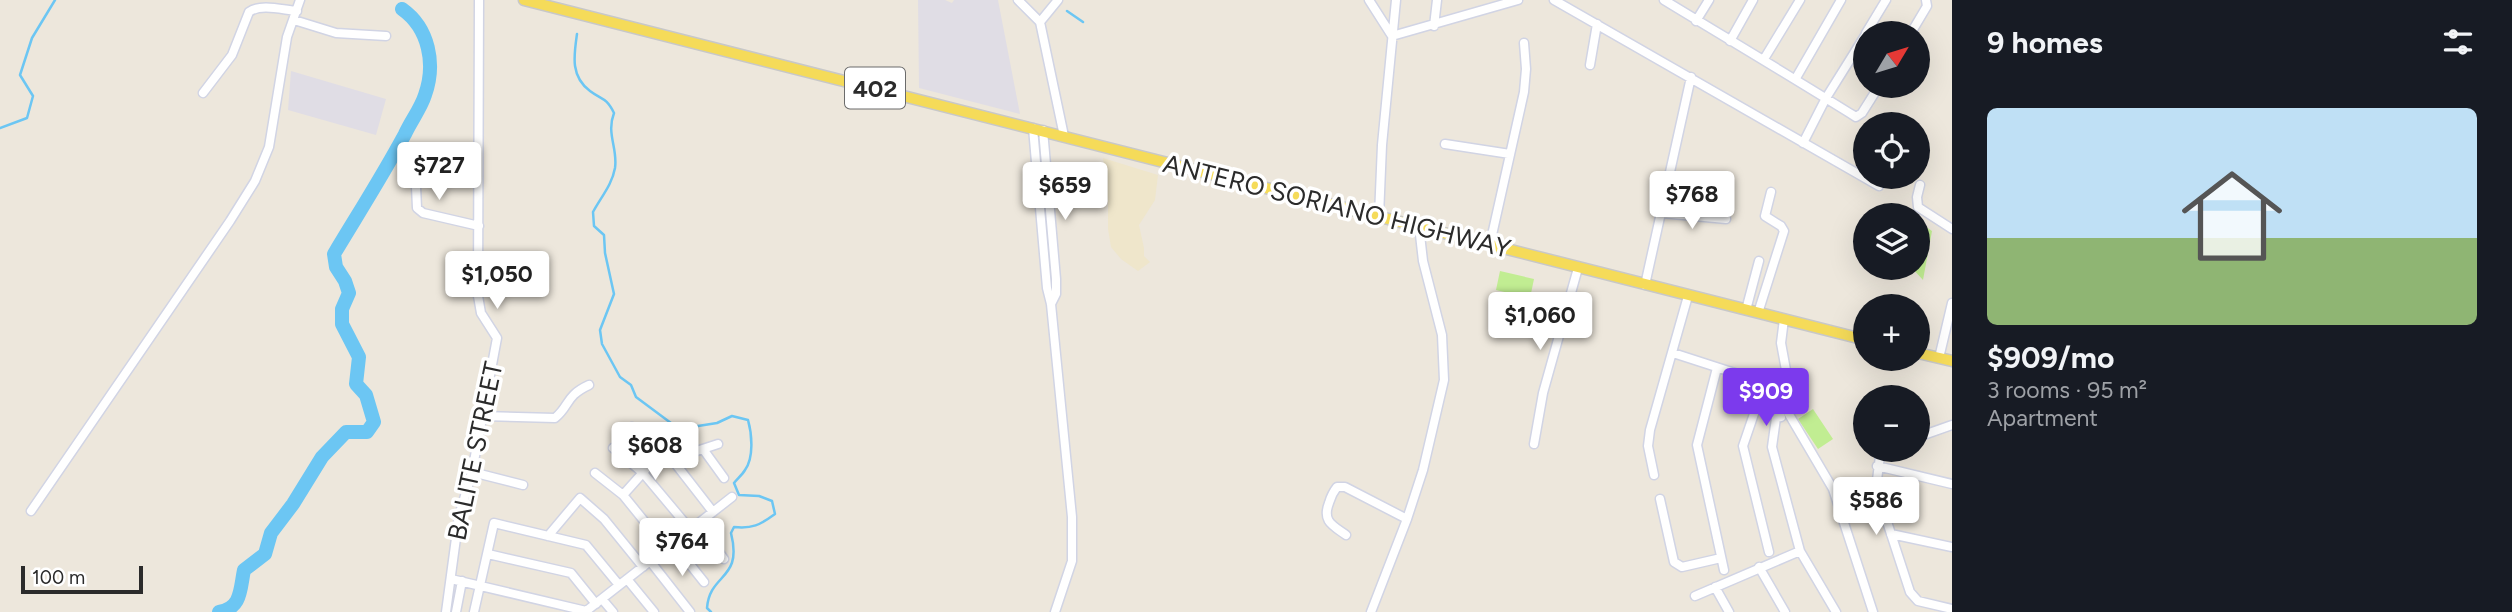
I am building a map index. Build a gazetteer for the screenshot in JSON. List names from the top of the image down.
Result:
{
  "streets": {
    "main road": ["402", "ANTERO SORIANO HIGHWAY"],
    "street": ["BALITE STREET"]
  },
  "scale_bar": "100 m",
  "north": "top right",
  "page": {
    "heading": "9 homes",
    "map_buttons": ["+", "−"],
    "list": [
      {
        "name": "$909/mo",
        "note": "3 rooms · 95 m² · Apartment"
      }
    ],
    "price": [
      "$727",
      "$659",
      "$768",
      "$1,050",
      "$1,060",
      "$909",
      "$608",
      "$586",
      "$764"
    ],
    "scale": "100 m"
  }
}
